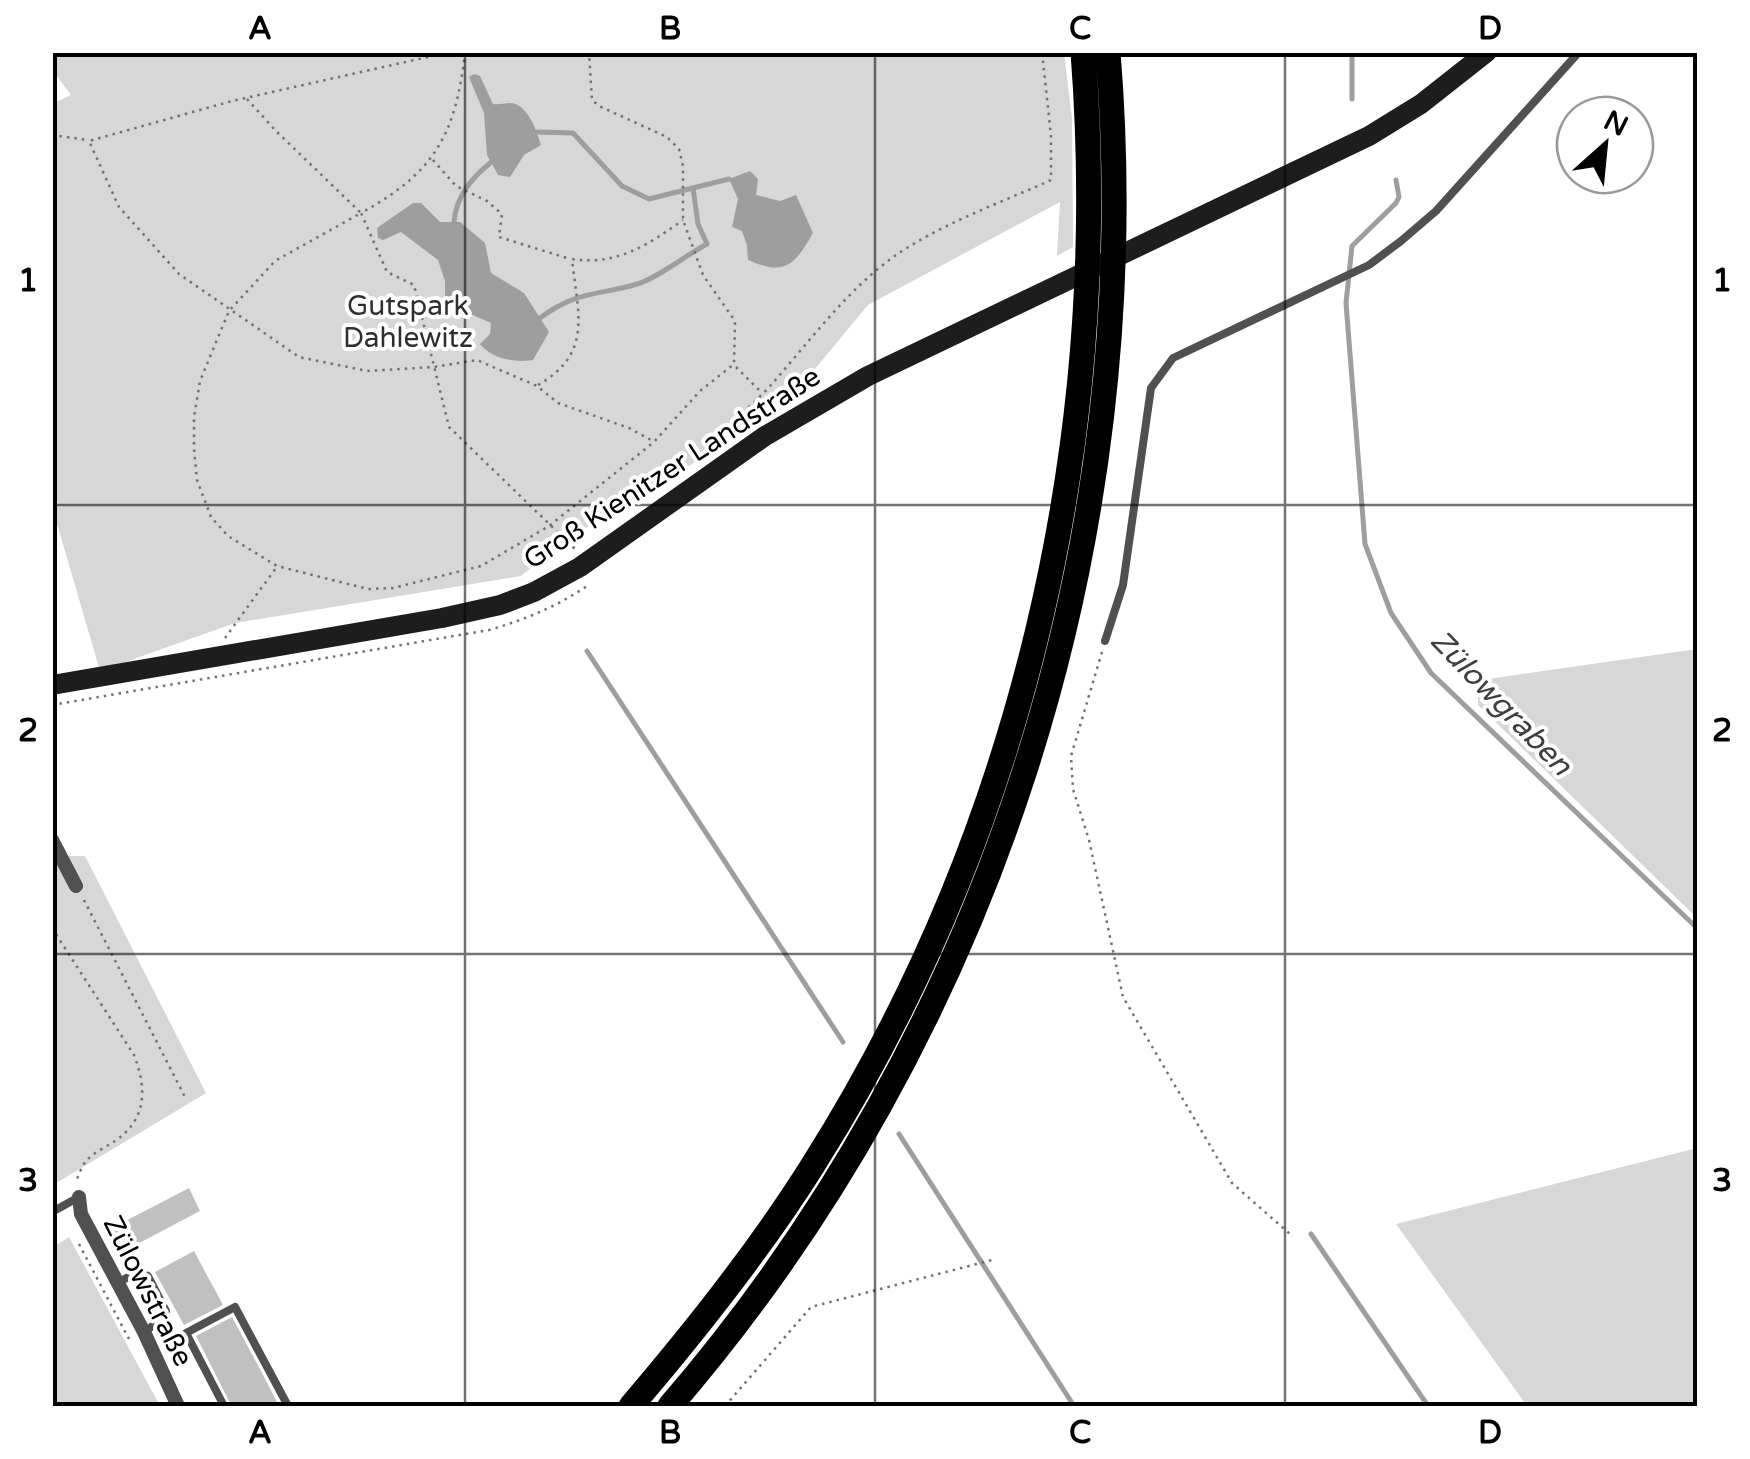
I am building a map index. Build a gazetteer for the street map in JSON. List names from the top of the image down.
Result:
{
  "streets": {
    "main road": ["Groß Kienitzer Landstraße"],
    "street": ["Zülowstraße"]
  },
  "water": ["Zülowgraben"],
  "parks": ["Gutspark Dahlewitz"],
  "north": "top right",
  "grid": {
    "columns": [
      "A",
      "B",
      "C",
      "D"
    ],
    "rows": ["1", "2", "3"]
  }
}
